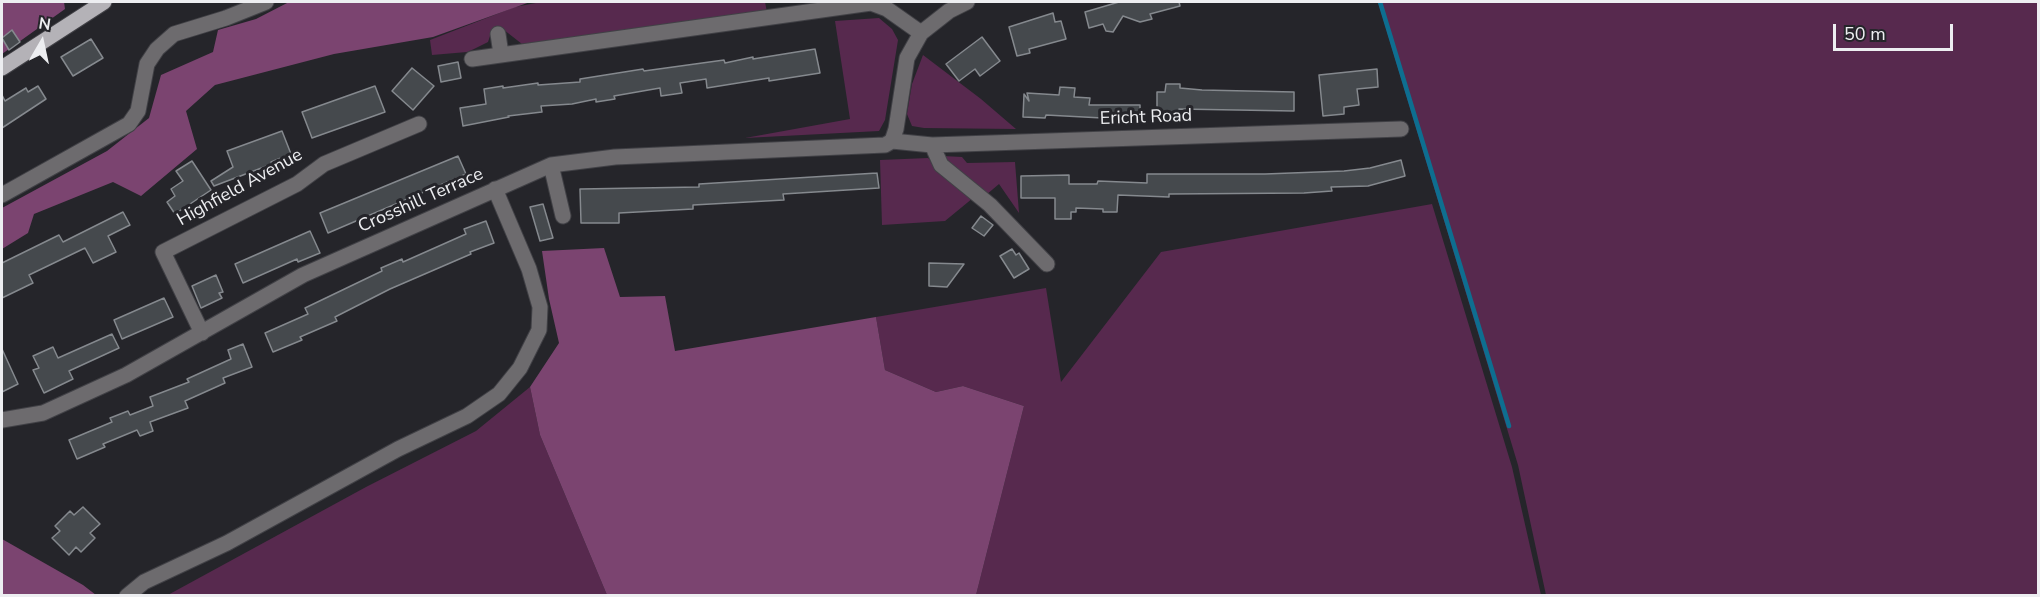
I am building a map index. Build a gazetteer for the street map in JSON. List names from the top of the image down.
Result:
{
  "streets": {
    "street": ["Ericht Road", "Highfield Avenue", "Crosshill Terrace"]
  },
  "crossings": [
    ["Ericht Road", "Crosshill Terrace"],
    ["Highfield Avenue", "Crosshill Terrace"]
  ],
  "scale_bar": "50 m",
  "north": "top"
}
